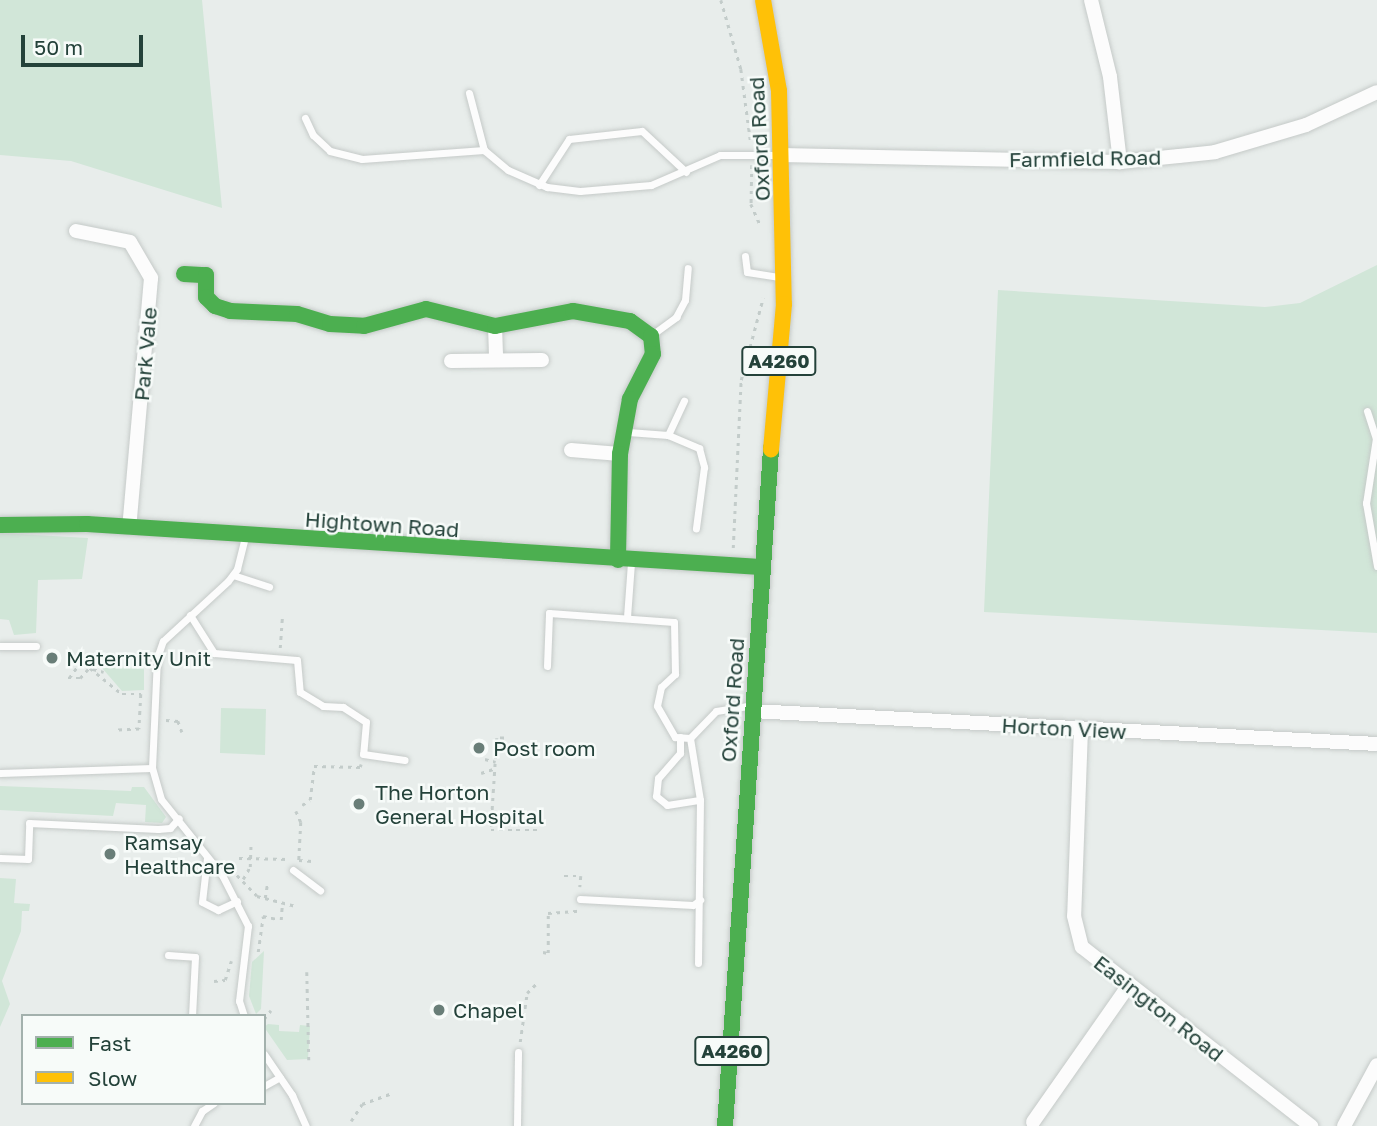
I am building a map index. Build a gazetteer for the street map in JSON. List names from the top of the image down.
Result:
{
  "streets": {
    "street": [
      "Oxford Road",
      "Farmfield Road",
      "Park Vale",
      "A4260",
      "Hightown Road",
      "Horton View",
      "Easington Road"
    ]
  },
  "crossings": [
    ["Oxford Road", "Farmfield Road"],
    ["Oxford Road", "Hightown Road"],
    ["Oxford Road", "Horton View"],
    ["Park Vale", "Hightown Road"],
    ["Horton View", "Easington Road"]
  ],
  "places": [
    "Maternity Unit",
    "Post room",
    "The Horton General Hospital",
    "Ramsay Healthcare",
    "Chapel"
  ],
  "legend": ["Fast", "Slow"],
  "scale_bar": "50 m"
}
